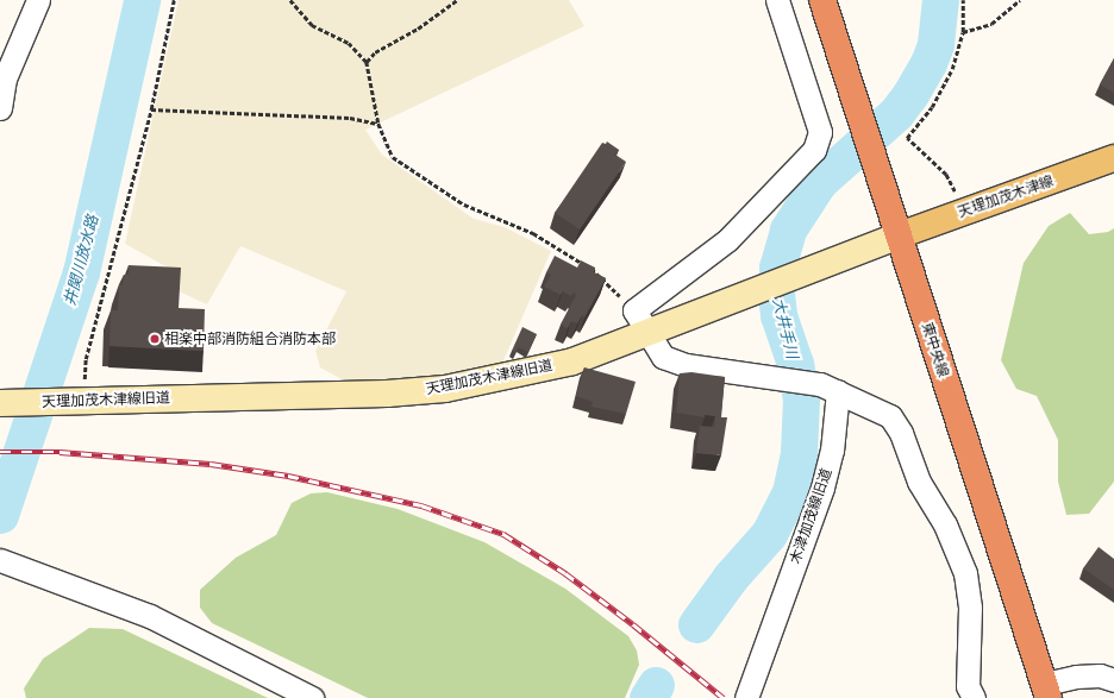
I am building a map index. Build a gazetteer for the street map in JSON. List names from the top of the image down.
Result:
{
  "streets": {
    "highway": ["東中央線"],
    "main road": ["天理加茂木津線"],
    "street": ["天理加茂木津線旧道", "木津加茂線旧道"]
  },
  "crossings": [
    ["天理加茂木津線", "東中央線"],
    ["天理加茂木津線", "天理加茂木津線旧道"],
    ["東中央線", "天理加茂木津線旧道"]
  ],
  "water": ["井関川放水路", "大井手川"],
  "places": ["相楽中部消防組合消防本部"]
}
